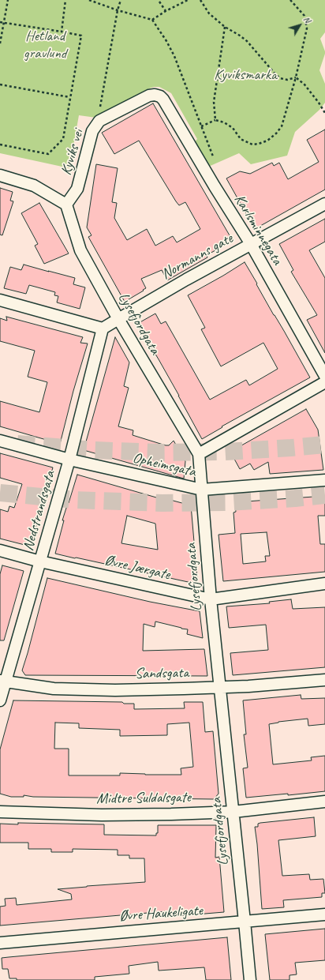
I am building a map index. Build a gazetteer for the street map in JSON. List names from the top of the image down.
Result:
{
  "streets": {
    "street": [
      "Kyviks vei",
      "Karlsminnegata",
      "Normanns gate",
      "Lysefjordgata",
      "Opheimsgata",
      "Nedstrandsgata",
      "Øvre Jærgate",
      "Sandsgata",
      "Midtre Suldalsgate",
      "Øvre Haukeligate"
    ]
  },
  "crossings": [
    ["Kyviks vei", "Karlsminnegata"],
    ["Kyviks vei", "Lysefjordgata"],
    ["Karlsminnegata", "Normanns gate"],
    ["Normanns gate", "Lysefjordgata"],
    ["Normanns gate", "Nedstrandsgata"],
    ["Lysefjordgata", "Opheimsgata"],
    ["Lysefjordgata", "Øvre Jærgate"],
    ["Lysefjordgata", "Sandsgata"],
    ["Lysefjordgata", "Midtre Suldalsgate"],
    ["Lysefjordgata", "Øvre Haukeligate"],
    ["Opheimsgata", "Nedstrandsgata"],
    ["Nedstrandsgata", "Øvre Jærgate"],
    ["Nedstrandsgata", "Sandsgata"]
  ],
  "parks": ["Hetland gravlund", "Kyviksmarka"],
  "north": "top right"
}
